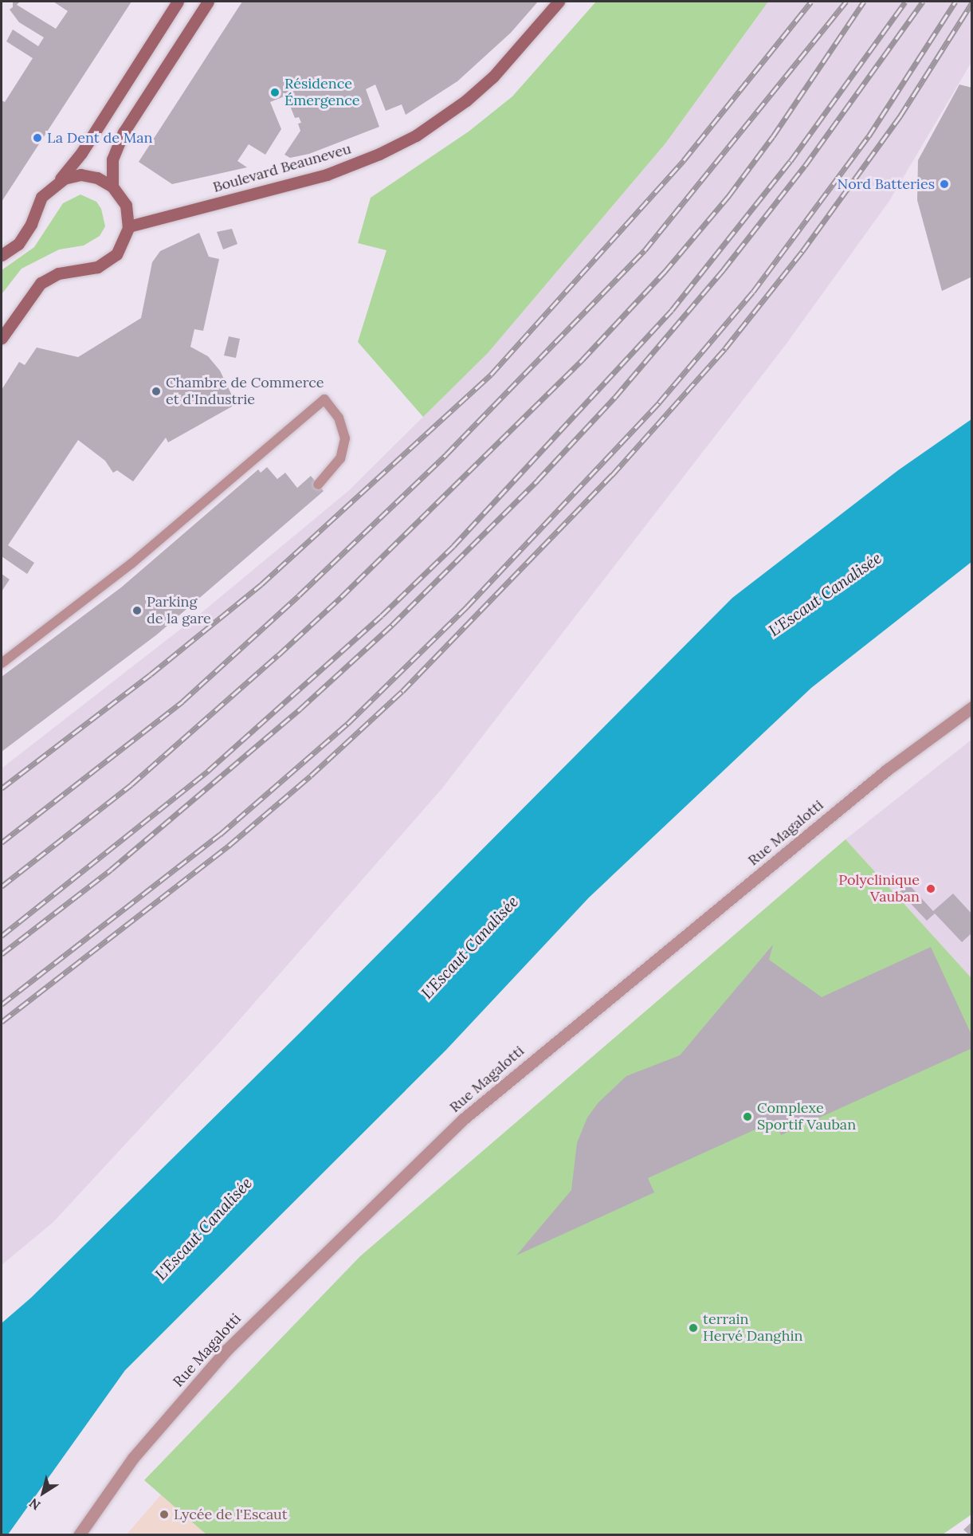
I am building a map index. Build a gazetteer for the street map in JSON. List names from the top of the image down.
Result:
{
  "streets": {
    "main road": ["Boulevard Beauneveu"],
    "street": ["Rue Magalotti"]
  },
  "water": ["L'Escaut Canalisée"],
  "places": [
    "Résidence Émergence",
    "La Dent de Man",
    "Nord Batteries",
    "Chambre de Commerce et d'Industrie",
    "Parking de la gare",
    "Polyclinique Vauban",
    "Complexe Sportif Vauban",
    "terrain Hervé Danghin",
    "Lycée de l'Escaut"
  ],
  "north": "bottom left"
}
